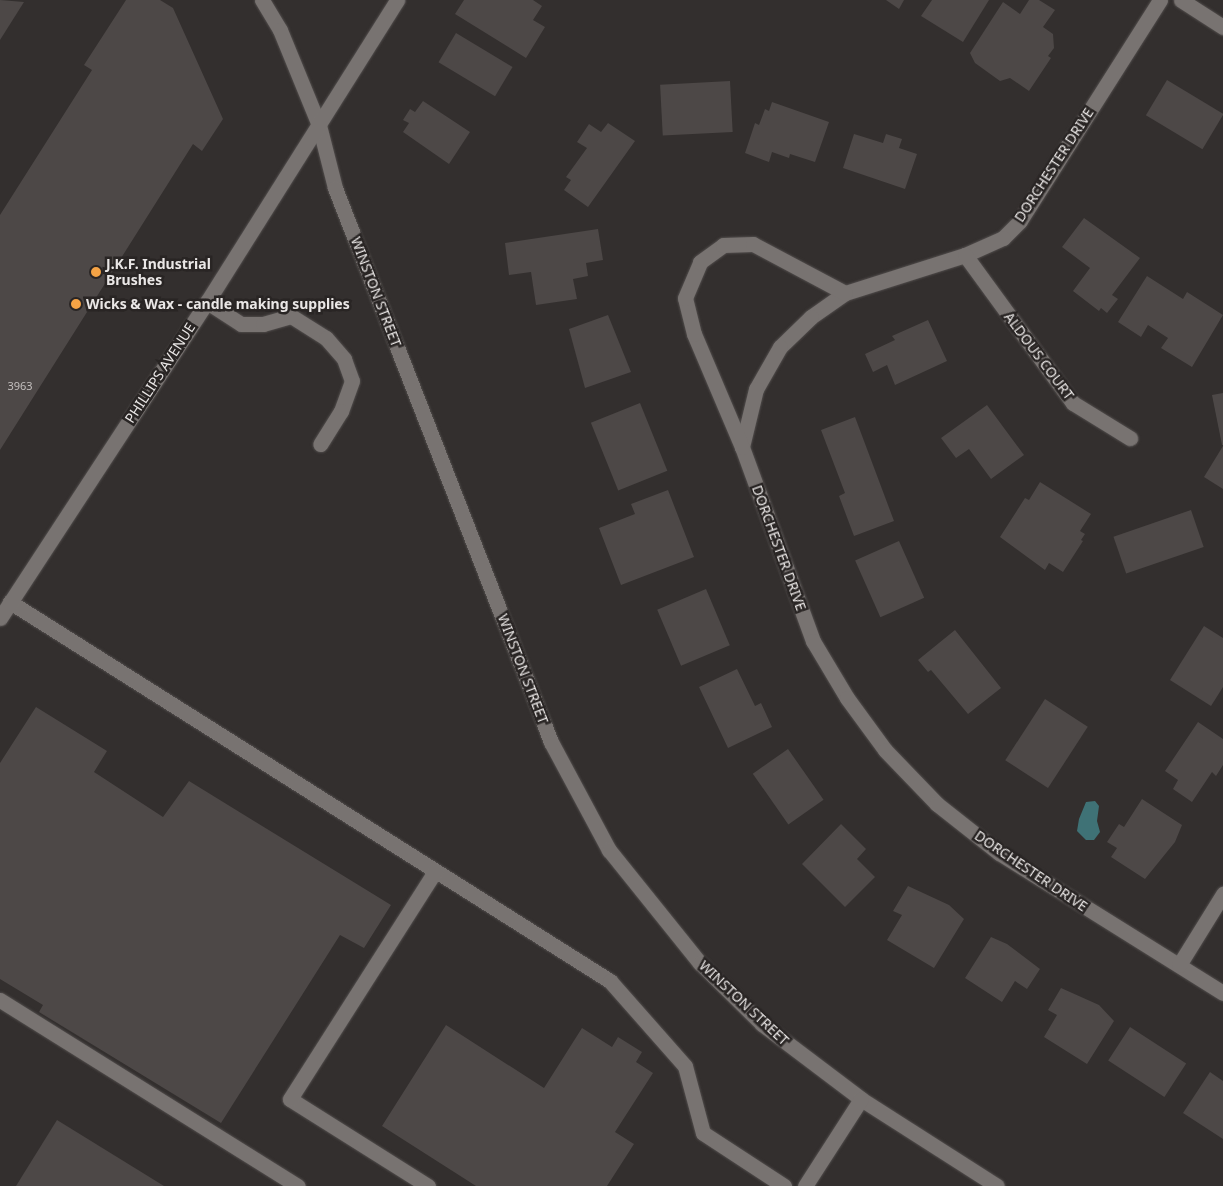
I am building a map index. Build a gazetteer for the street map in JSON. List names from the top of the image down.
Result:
{
  "streets": {
    "street": [
      "DORCHESTER DRIVE",
      "WINSTON STREET",
      "ALDOUS COURT",
      "PHILLIPS AVENUE"
    ]
  },
  "crossings": [
    ["DORCHESTER DRIVE", "ALDOUS COURT"],
    ["WINSTON STREET", "PHILLIPS AVENUE"]
  ],
  "places": ["J.K.F. Industrial Brushes", "Wicks & Wax - candle making supplies"],
  "house_numbers": ["3963"]
}
